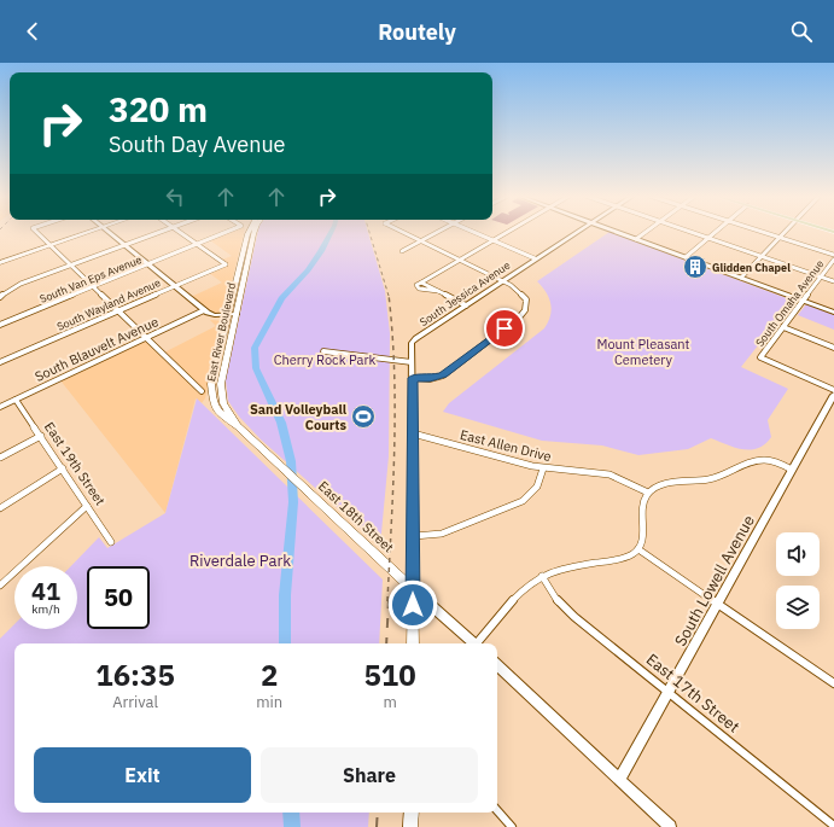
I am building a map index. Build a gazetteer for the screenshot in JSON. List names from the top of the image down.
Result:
{
  "streets": {
    "main road": ["East River Boulevard", "East 18th Street"],
    "street": [
      "South Van Eps Avenue",
      "South Jessica Avenue",
      "South Omaha Avenue",
      "South Wayland Avenue",
      "South Blauvelt Avenue",
      "East Allen Drive",
      "East 19th Street",
      "South Lowell Avenue",
      "East 17th Street"
    ]
  },
  "crossings": [
    ["South Van Eps Avenue", "South Wayland Avenue"],
    ["East River Boulevard", "East 18th Street"],
    ["South Blauvelt Avenue", "East 19th Street"],
    ["South Lowell Avenue", "East 17th Street"]
  ],
  "parks": ["Mount Pleasant Cemetery", "Cherry Rock Park", "Riverdale Park"],
  "places": {
    "building": ["Glidden Chapel"],
    "sports": ["Sand Volleyball Courts"]
  },
  "page": {
    "header": "Routely",
    "turn": ["320 m", "South Day Avenue"],
    "speed": "41 km/h",
    "limit": "50",
    "eta": [
      "16:35",
      "Arrival",
      "2",
      "min",
      "510",
      "m"
    ],
    "buttons": ["Exit", "Share"]
  }
}
